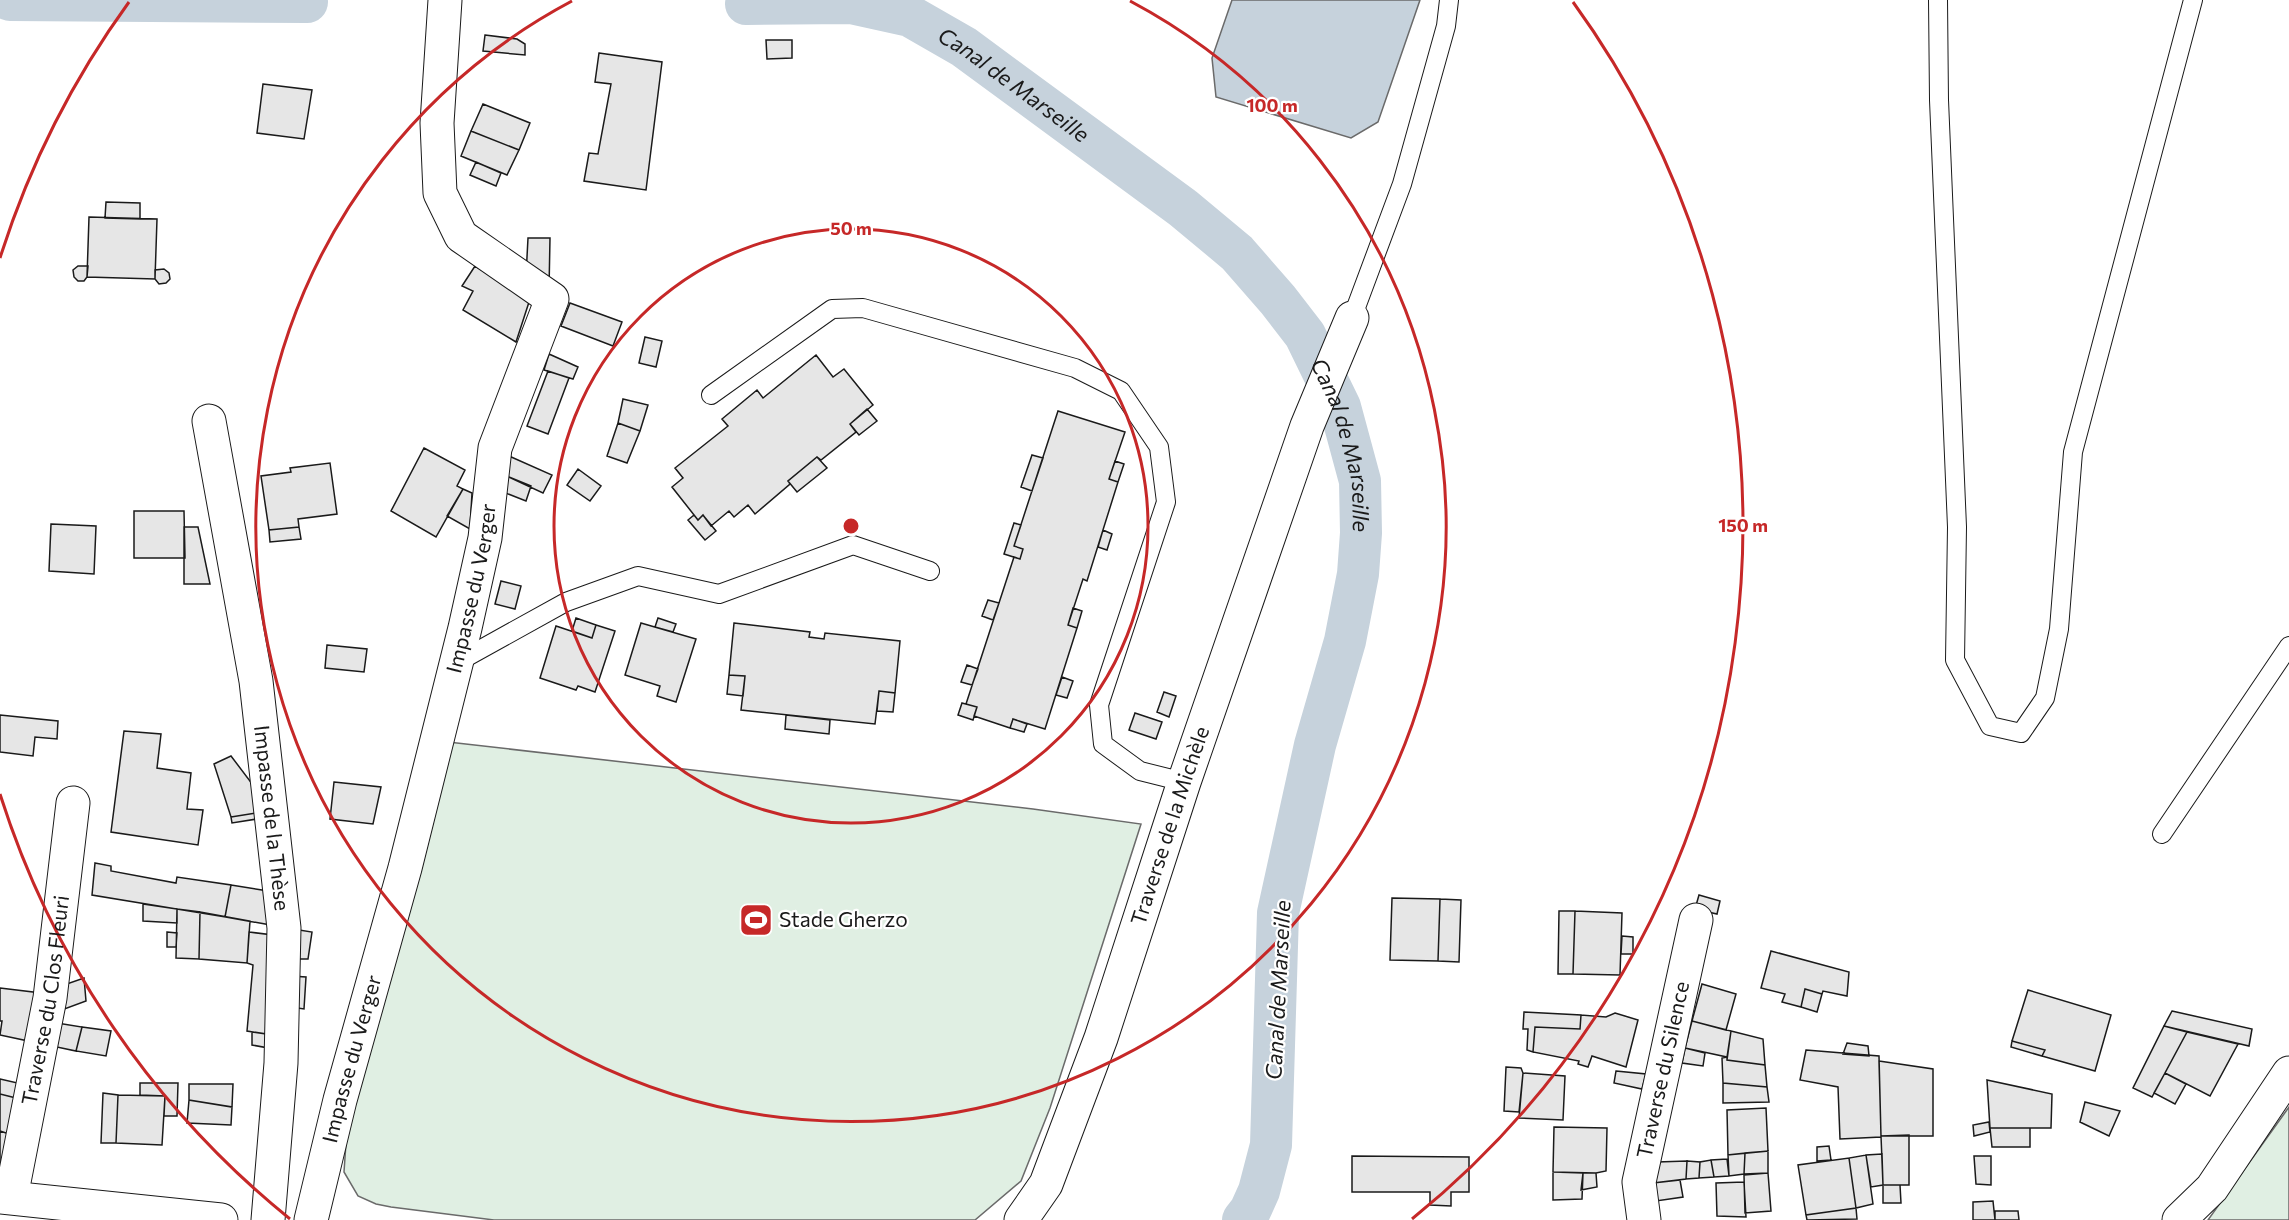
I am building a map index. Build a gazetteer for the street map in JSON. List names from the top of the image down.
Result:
{
  "streets": {
    "street": [
      "Impasse du Verger",
      "Impasse de la Thèse",
      "Traverse de la Michèle",
      "Traverse du Clos Fleuri",
      "Traverse du Silence"
    ]
  },
  "water": ["Canal de Marseille"],
  "places": {
    "sports": ["Stade Gherzo"]
  },
  "rings": ["100 m", "50 m", "150 m"]
}
